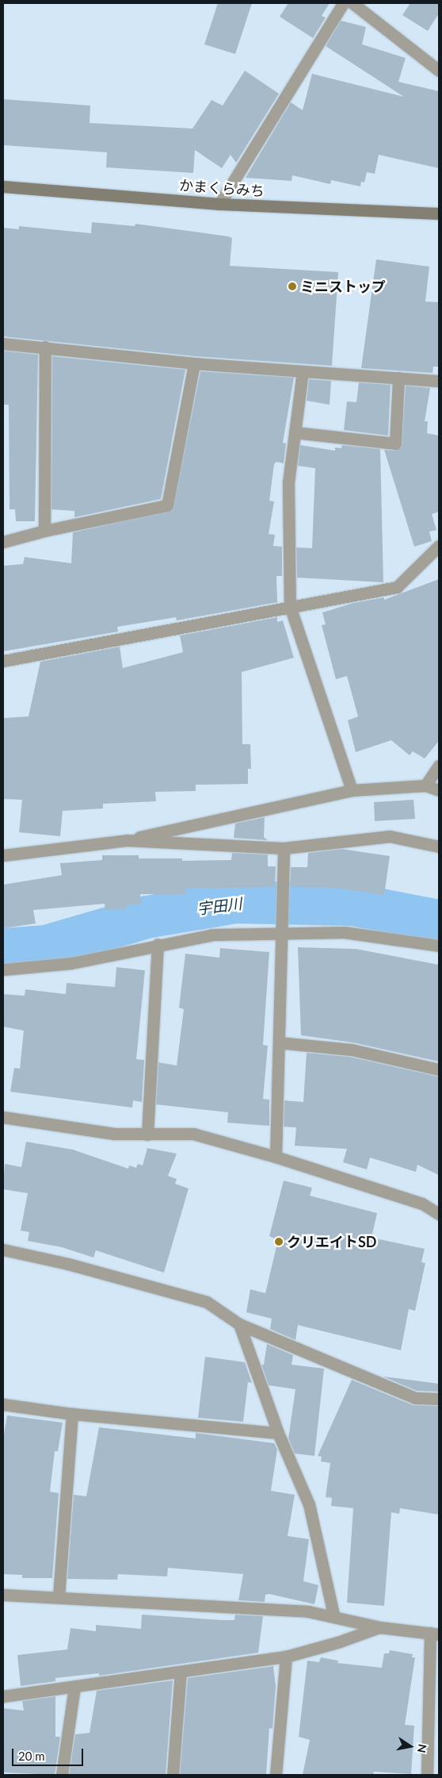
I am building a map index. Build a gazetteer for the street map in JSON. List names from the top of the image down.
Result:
{
  "streets": {
    "main road": ["かまくらみち"]
  },
  "water": ["宇田川"],
  "places": ["ミニストップ", "クリエイトSD"],
  "scale_bar": "20 m",
  "north": "right"
}
